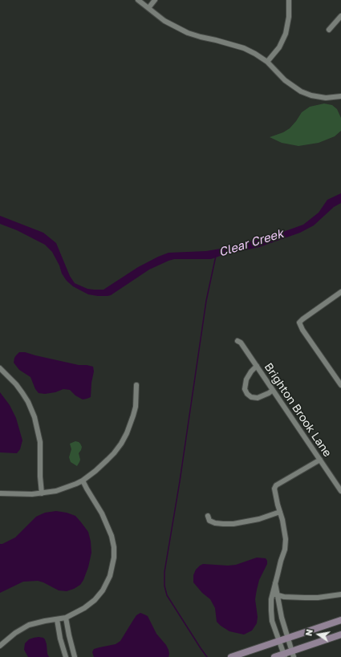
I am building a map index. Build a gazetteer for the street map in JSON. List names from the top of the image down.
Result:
{
  "streets": {
    "street": ["Brighton Brook Lane"]
  },
  "water": ["Clear Creek"],
  "north": "left"
}
